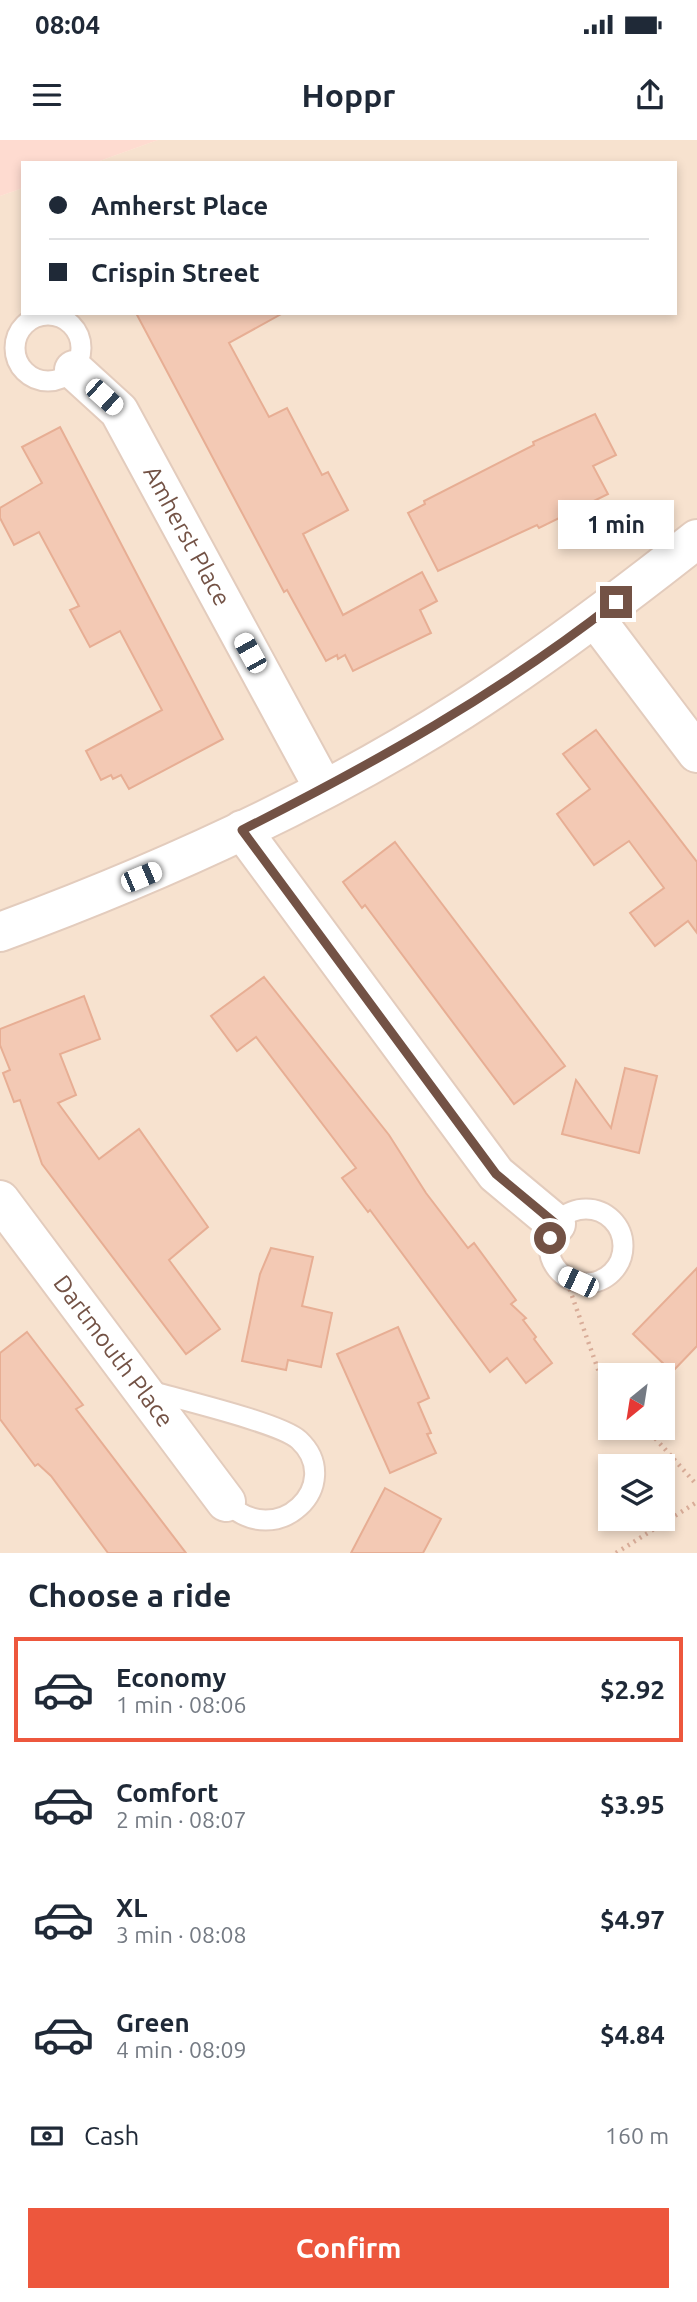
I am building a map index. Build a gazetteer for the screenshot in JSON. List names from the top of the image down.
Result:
{
  "streets": {
    "street": ["Amherst Place", "Dartmouth Place"]
  },
  "north": "bottom left",
  "page": {
    "status": "08:04",
    "header": "Hoppr",
    "banner": ["Amherst Place", "Crispin Street"],
    "bubble": "1 min",
    "heading": "Choose a ride",
    "list": [
      {
        "name": "Economy",
        "note": "1 min · 08:06",
        "value": "$2.92"
      },
      {
        "name": "Comfort",
        "note": "2 min · 08:07",
        "value": "$3.95"
      },
      {
        "name": "XL",
        "note": "3 min · 08:08",
        "value": "$4.97"
      },
      {
        "name": "Green",
        "note": "4 min · 08:09",
        "value": "$4.84"
      }
    ],
    "pay": ["Cash", "160 m"],
    "buttons": "Confirm"
  }
}
